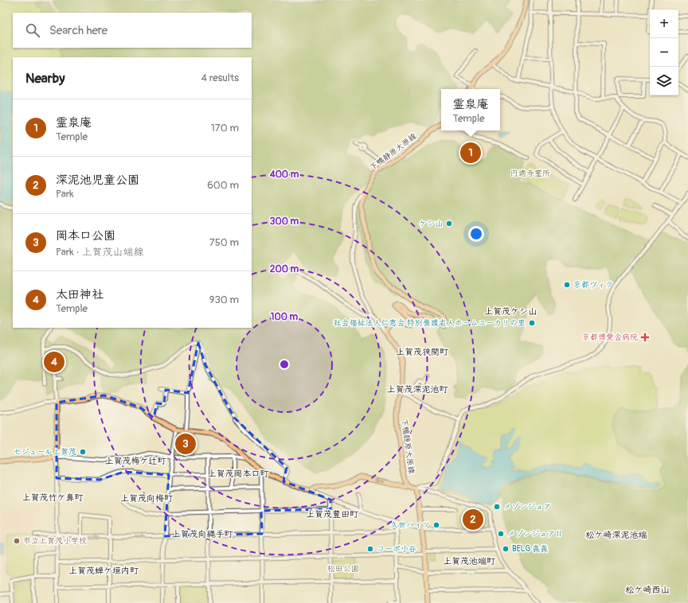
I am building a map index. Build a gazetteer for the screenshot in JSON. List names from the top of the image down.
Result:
{
  "streets": {
    "main road": ["下鴨静原大原線"]
  },
  "districts": [
    "上賀茂ケシ山",
    "上賀茂狭間町",
    "上賀茂深泥池町",
    "上賀茂梅ケ辻町",
    "上賀茂岡本口町",
    "上賀茂竹ケ鼻町",
    "上賀茂向梅町",
    "上賀茂豊田町",
    "上賀茂向縄手町",
    "松ケ崎深泥池端",
    "上賀茂池端町",
    "上賀茂蝉ケ垣内町",
    "松ケ崎西山"
  ],
  "parks": ["円通寺霊所", "松田公園"],
  "places": {
    "other": [
      "ケシ山",
      "京都ヴィラ",
      "社会福祉法人仁恵会 特別養護老人ホームユーカリの里",
      "セジュール上賀茂",
      "メゾンジョア",
      "久世ハイツ",
      "メゾンジョアⅡ",
      "市立上賀茂小学校",
      "コーポ小谷",
      "BELG 義義"
    ],
    "health": ["京都博愛会病院"]
  },
  "page": {
    "map_buttons": ["+", "−"],
    "search": "Search here",
    "heading": ["Nearby", "4 results"],
    "popup": ["霊泉庵", "Temple"],
    "list": [
      {
        "mark": "1",
        "name": "霊泉庵",
        "note": "Temple",
        "value": "170 m"
      },
      {
        "mark": "2",
        "name": "深泥池児童公園",
        "note": "Park",
        "value": "600 m"
      },
      {
        "mark": "3",
        "name": "岡本口公園",
        "note": "Park · 上賀茂山端線",
        "value": "750 m"
      },
      {
        "mark": "4",
        "name": "太田神社",
        "note": "Temple",
        "value": "930 m"
      }
    ],
    "pins": [
      "1",
      "4",
      "3",
      "2"
    ]
  },
  "rings": [
    "400 m",
    "300 m",
    "200 m",
    "100 m"
  ]
}
